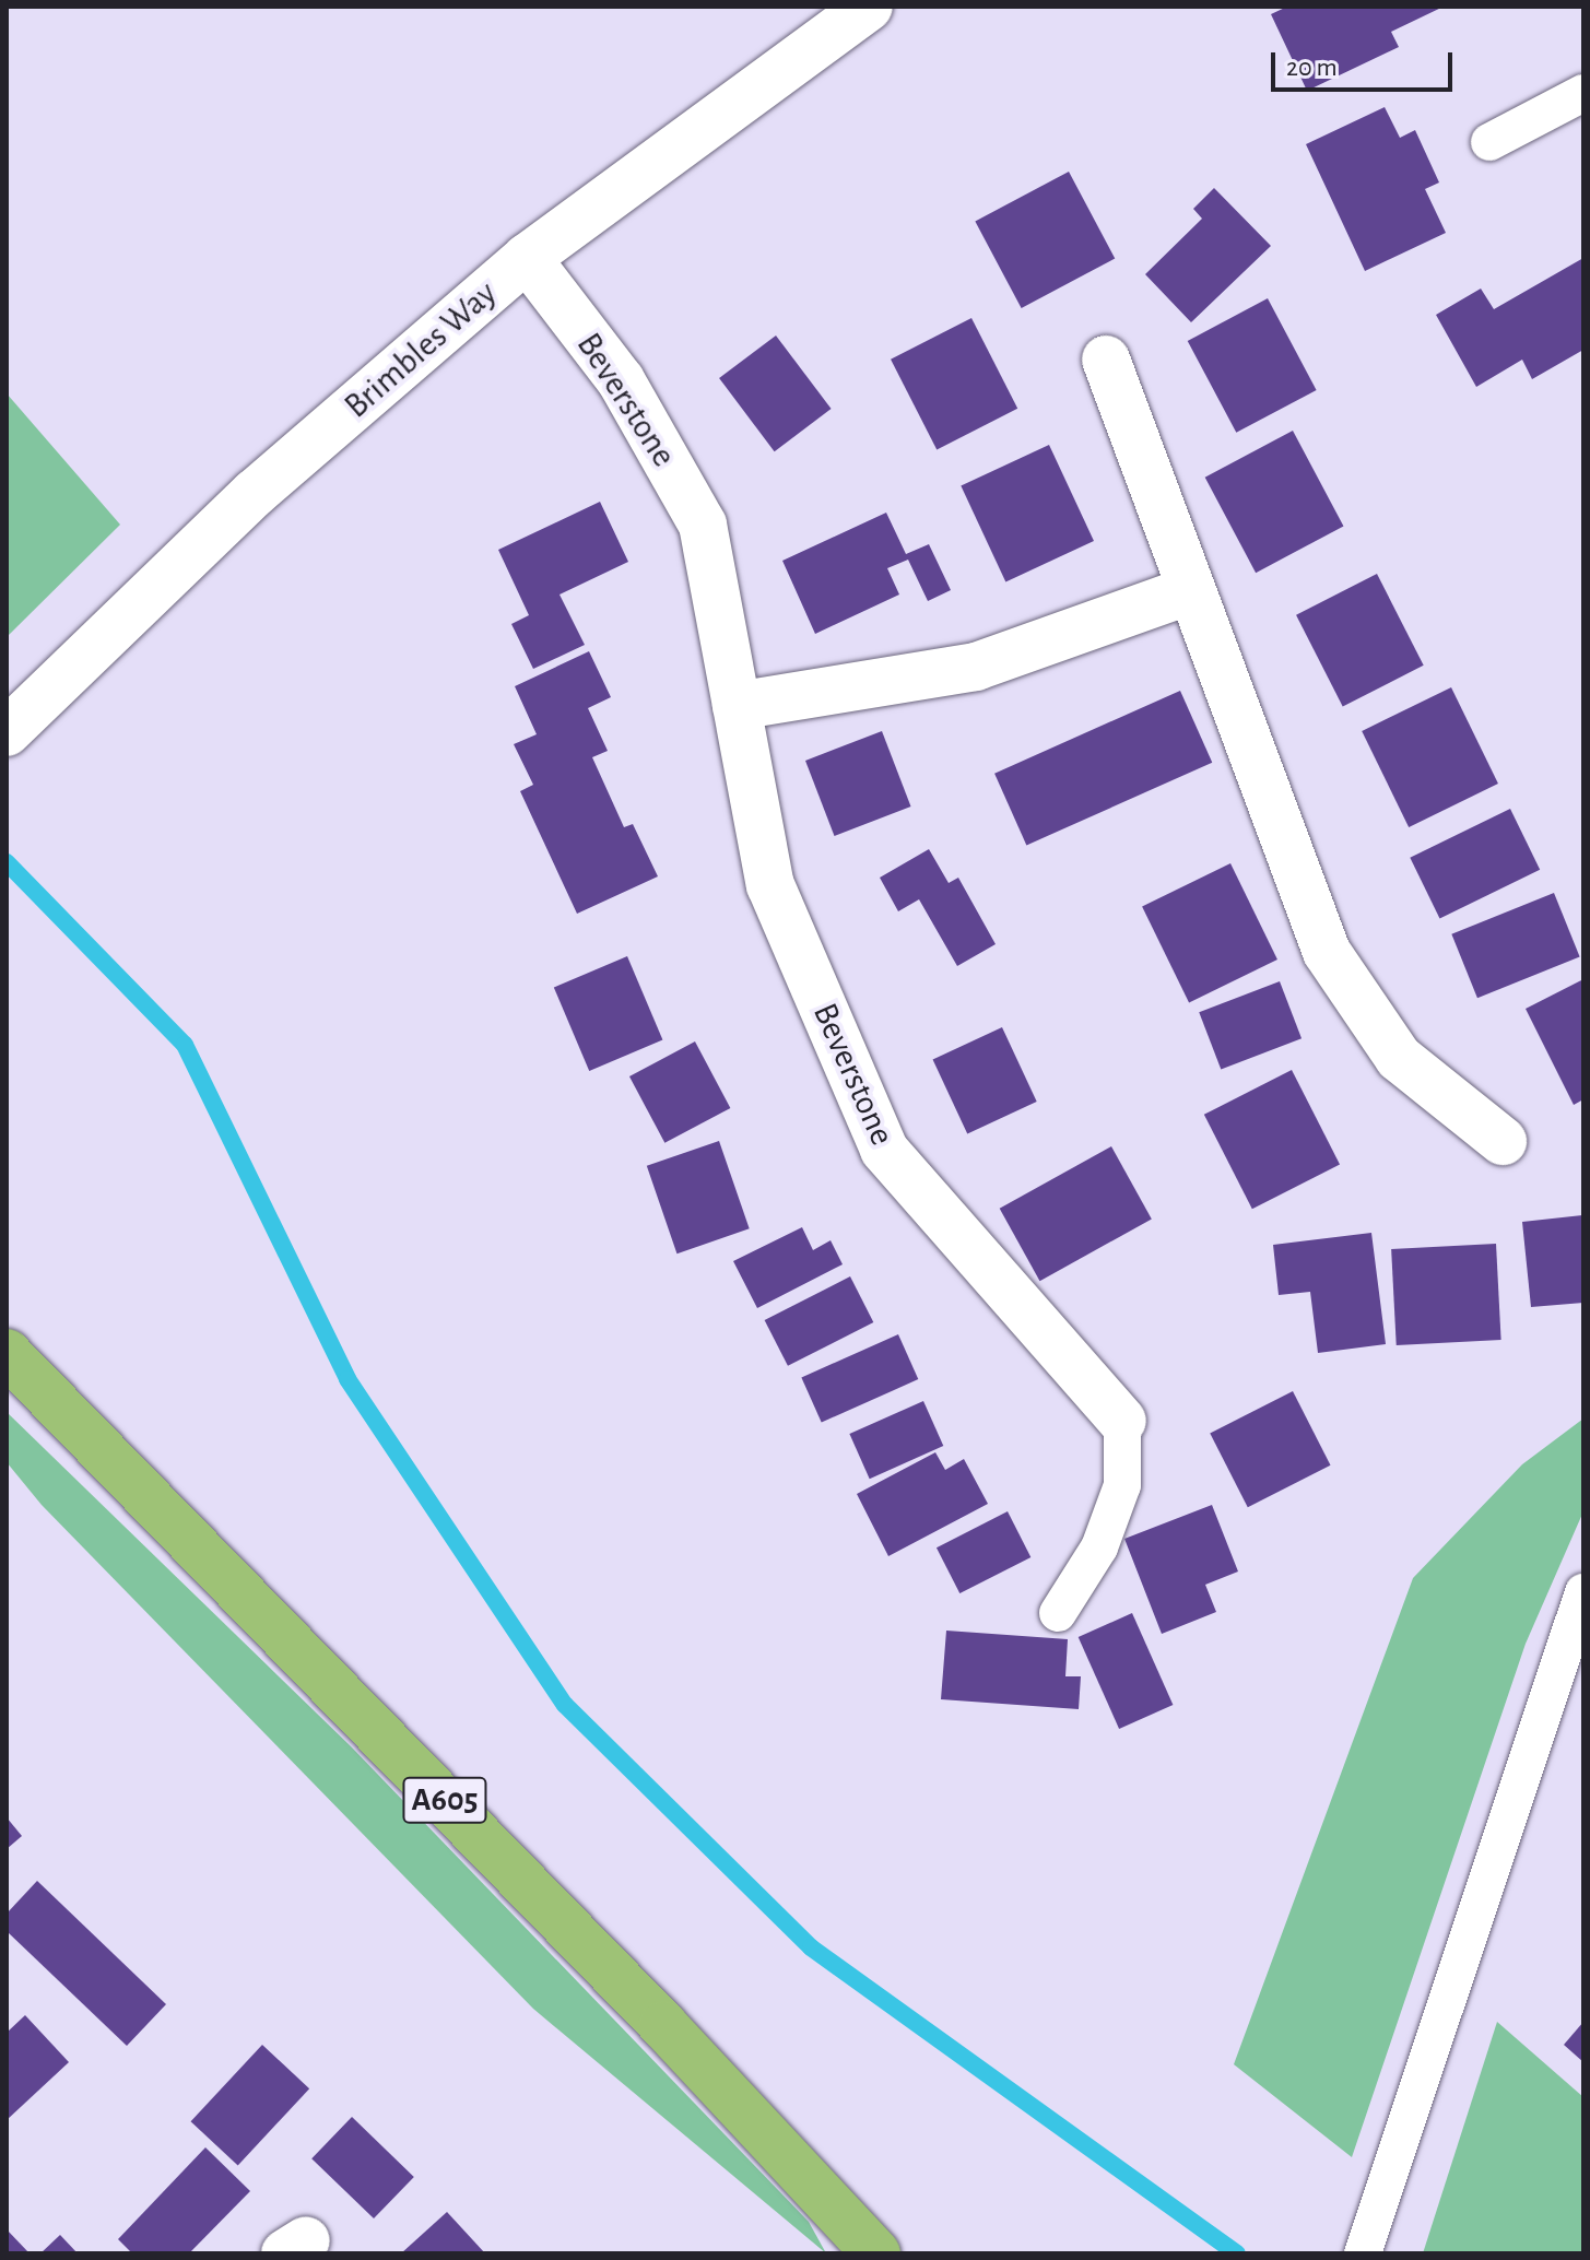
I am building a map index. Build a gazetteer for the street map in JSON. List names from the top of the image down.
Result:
{
  "streets": {
    "main road": ["A605"],
    "street": ["Brimbles Way", "Beverstone"]
  },
  "crossings": [
    ["Brimbles Way", "Beverstone"]
  ],
  "scale_bar": "20 m"
}
